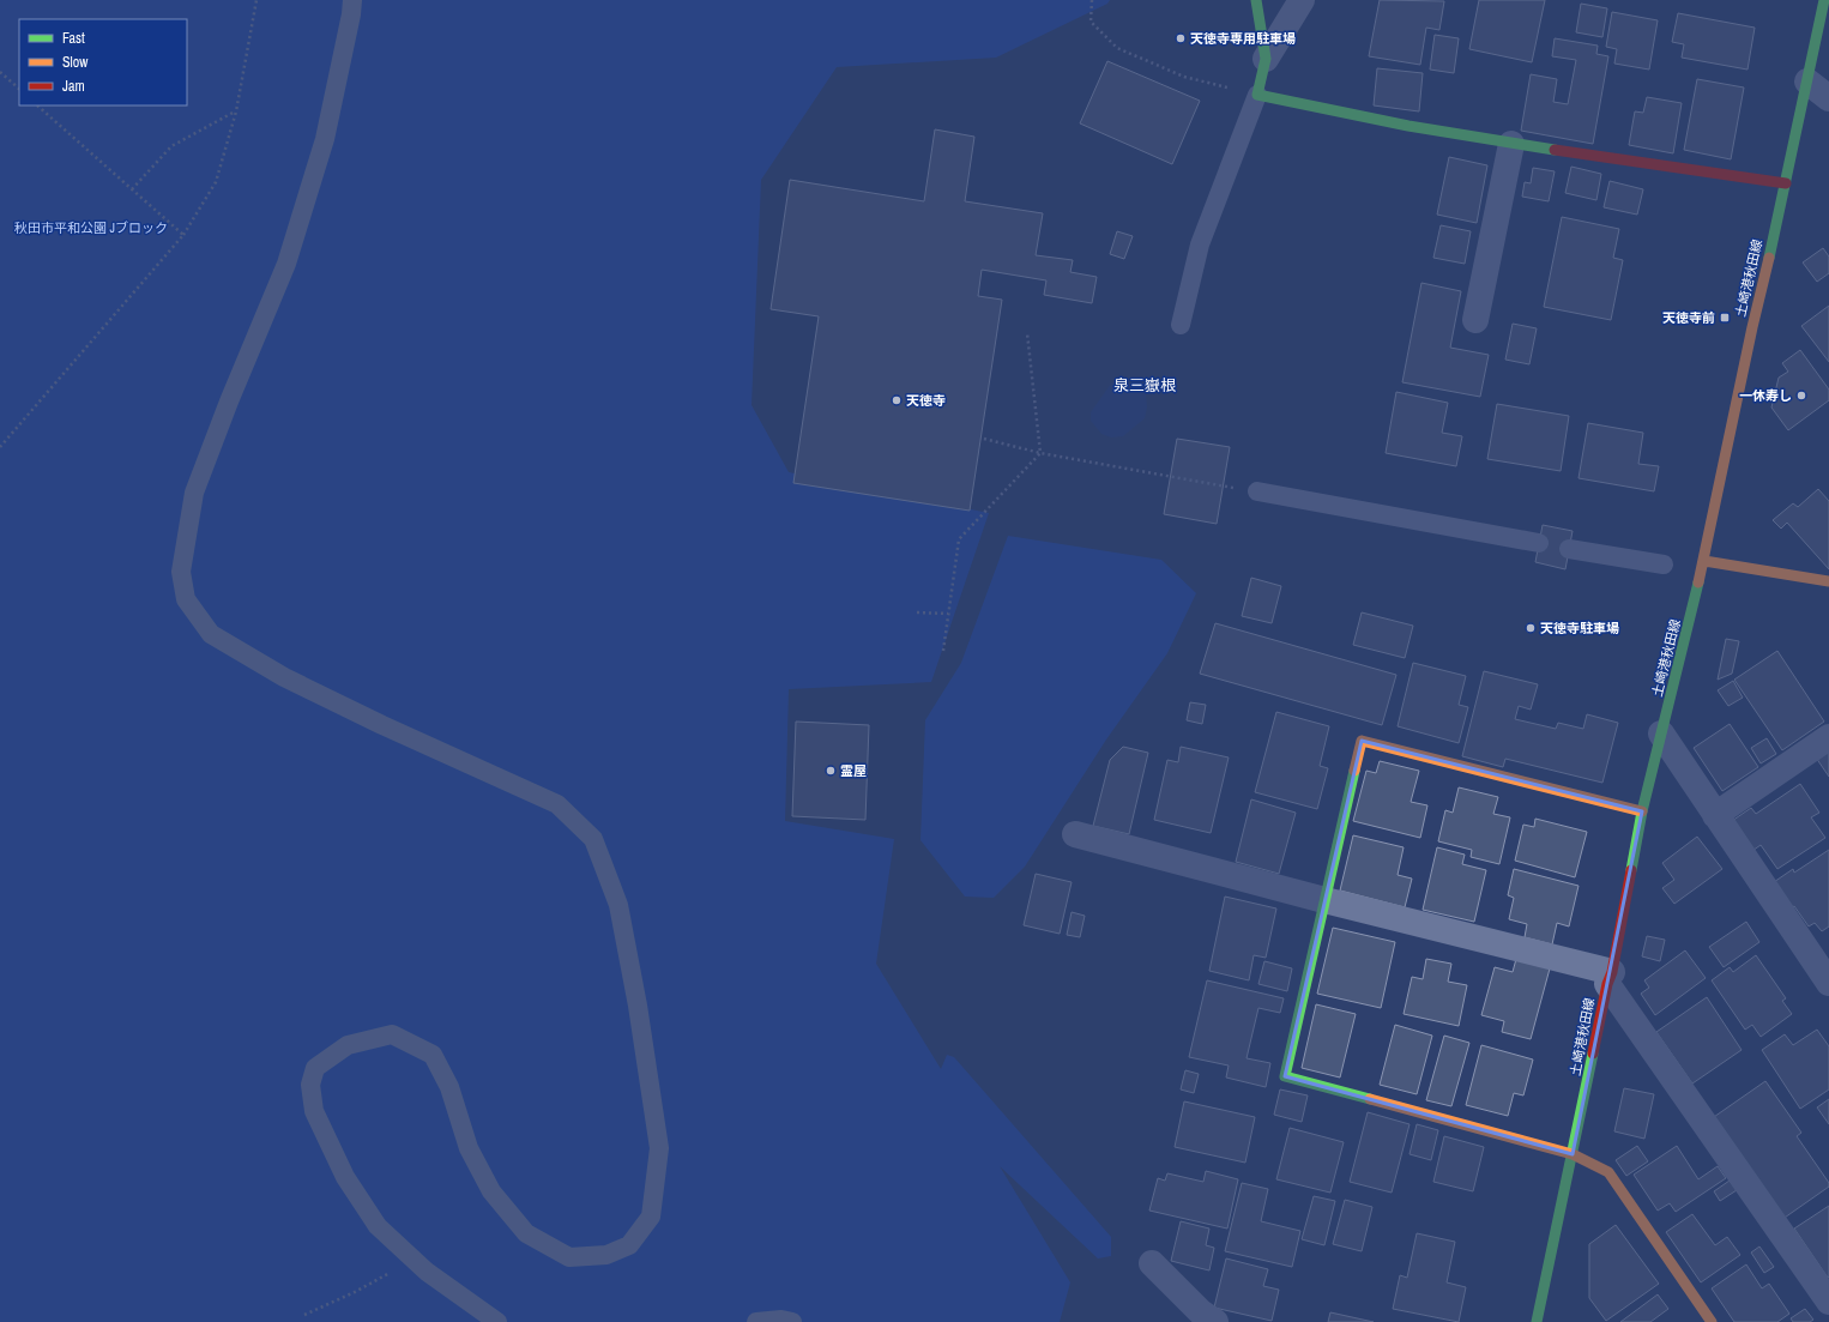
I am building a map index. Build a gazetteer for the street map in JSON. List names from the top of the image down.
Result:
{
  "streets": {
    "street": ["土崎港秋田線"]
  },
  "districts": ["泉三嶽根"],
  "parks": ["秋田市平和公園 Jブロック"],
  "places": {
    "other": [
      "天徳寺専用駐車場",
      "一休寿し",
      "天徳寺",
      "天徳寺駐車場",
      "霊屋"
    ],
    "transit": ["天徳寺前"]
  },
  "legend": ["Fast", "Slow", "Jam"]
}
